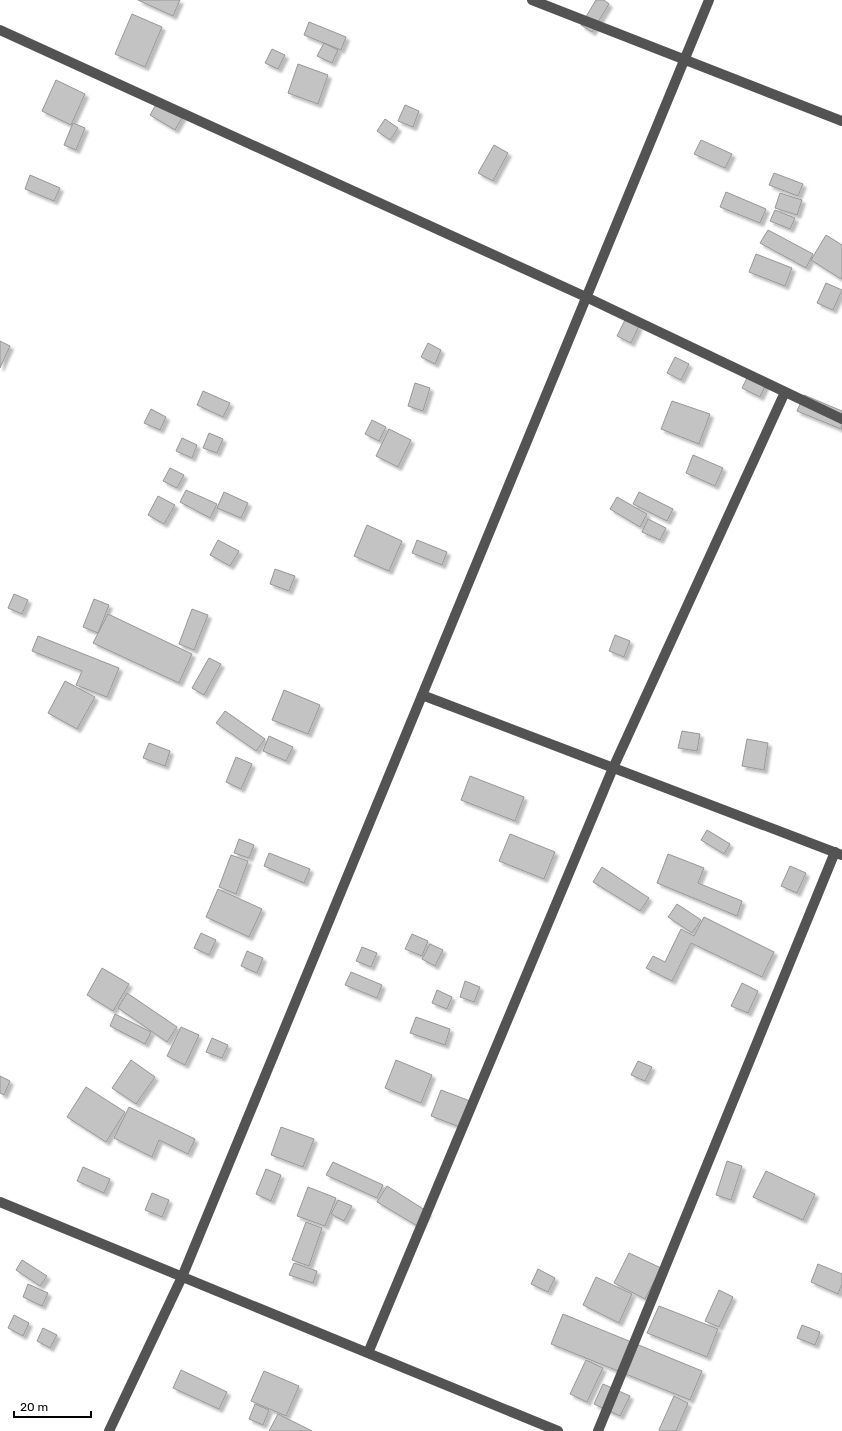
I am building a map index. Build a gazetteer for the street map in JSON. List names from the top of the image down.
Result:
{
  "scale_bar": "20 m"
}
